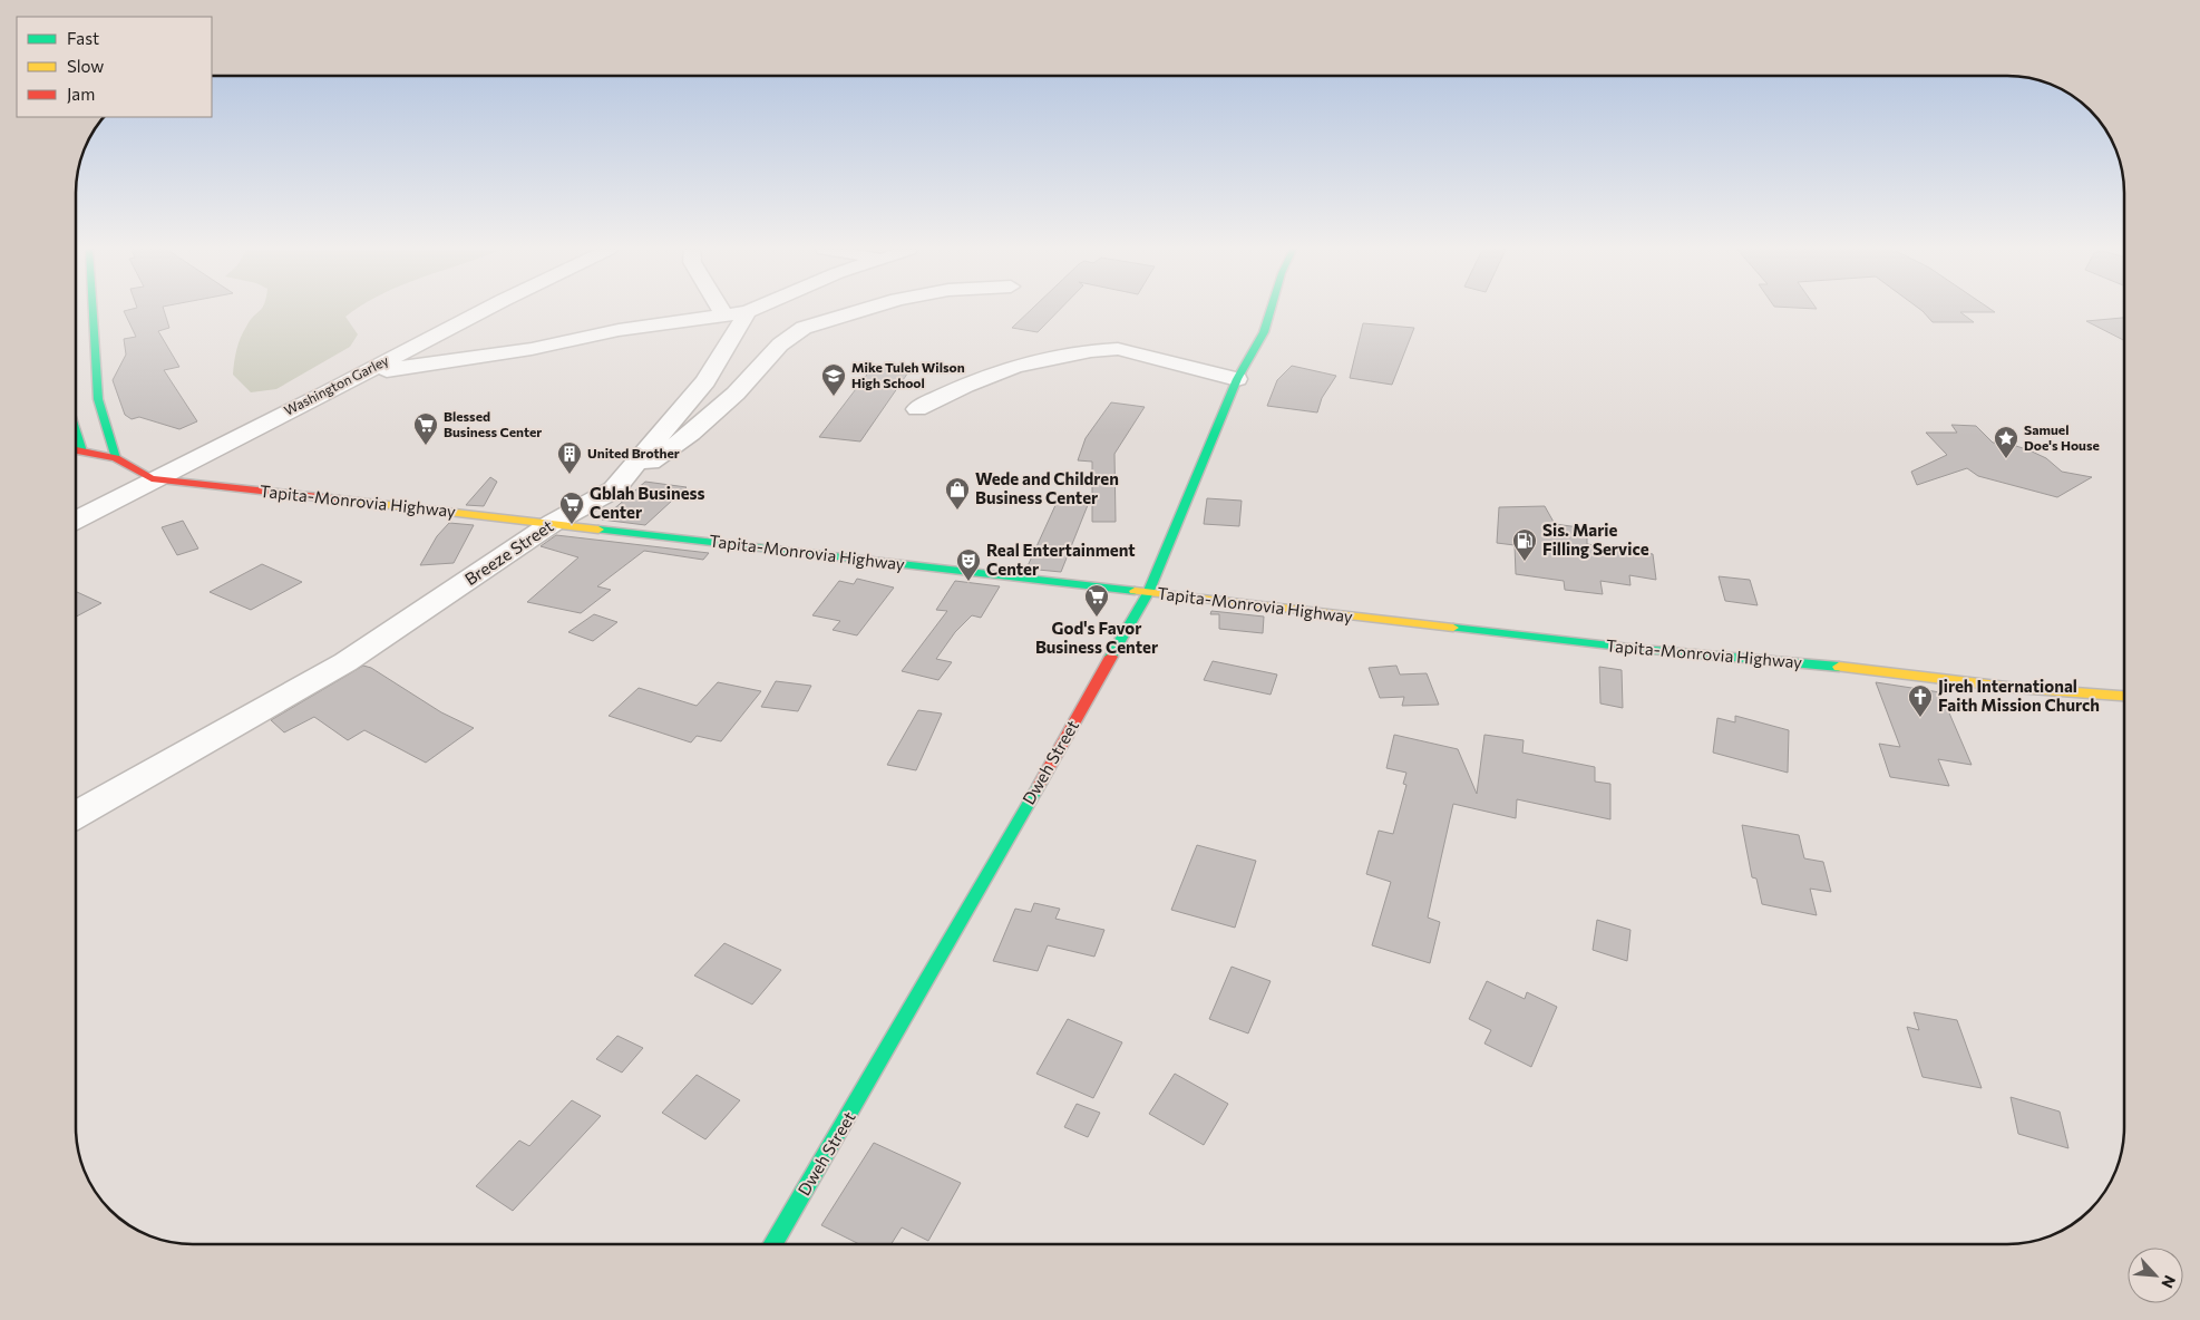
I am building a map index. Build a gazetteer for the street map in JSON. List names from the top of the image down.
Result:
{
  "streets": {
    "main road": ["Tapita-Monrovia Highway", "Dweh Street"],
    "street": ["Washington Garley", "Breeze Street"]
  },
  "crossings": [
    ["Washington Garley", "Tapita-Monrovia Highway"],
    ["Tapita-Monrovia Highway", "Breeze Street"],
    ["Tapita-Monrovia Highway", "Dweh Street"]
  ],
  "places": {
    "school or university": ["Mike Tuleh Wilson High School"],
    "supermarket": ["Blessed Business Center", "Gblah Business Center", "God's Favor Business Center"],
    "place": ["Samuel Doe's House"],
    "building": ["United Brother"],
    "shop": ["Wede and Children Business Center"],
    "fuel station": ["Sis. Marie Filling Service"],
    "theatre": ["Real Entertainment Center"],
    "church": ["Jireh International Faith Mission Church"]
  },
  "legend": ["Fast", "Slow", "Jam"],
  "north": "bottom right"
}
